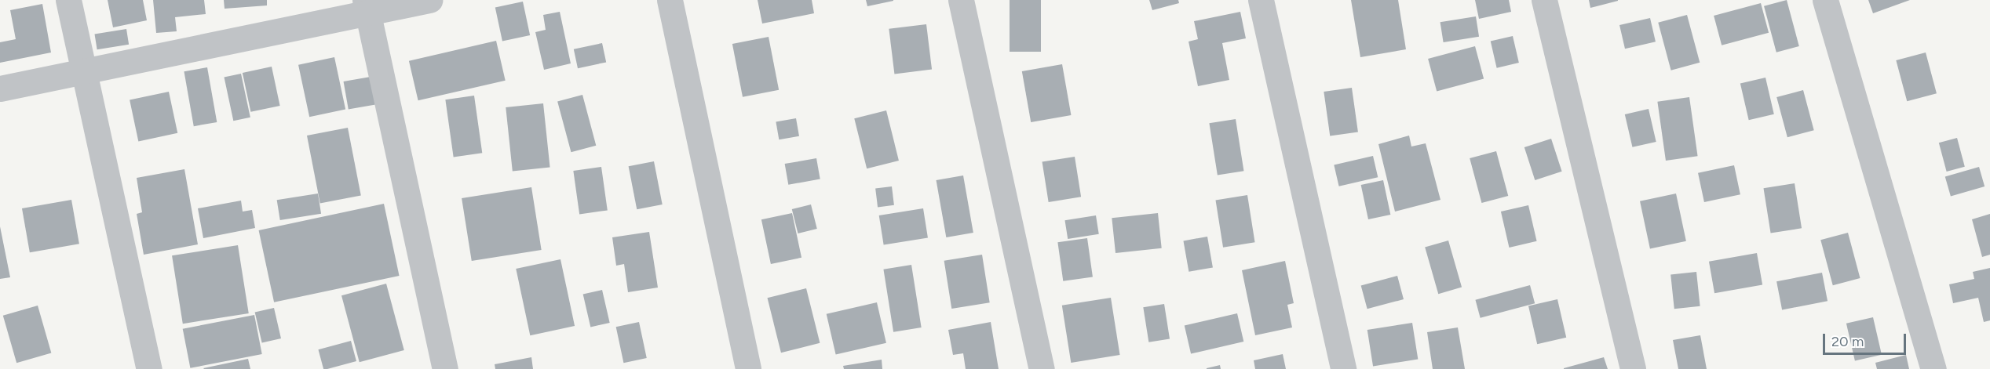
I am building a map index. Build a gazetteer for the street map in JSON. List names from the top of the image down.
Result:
{
  "scale_bar": "20 m"
}
